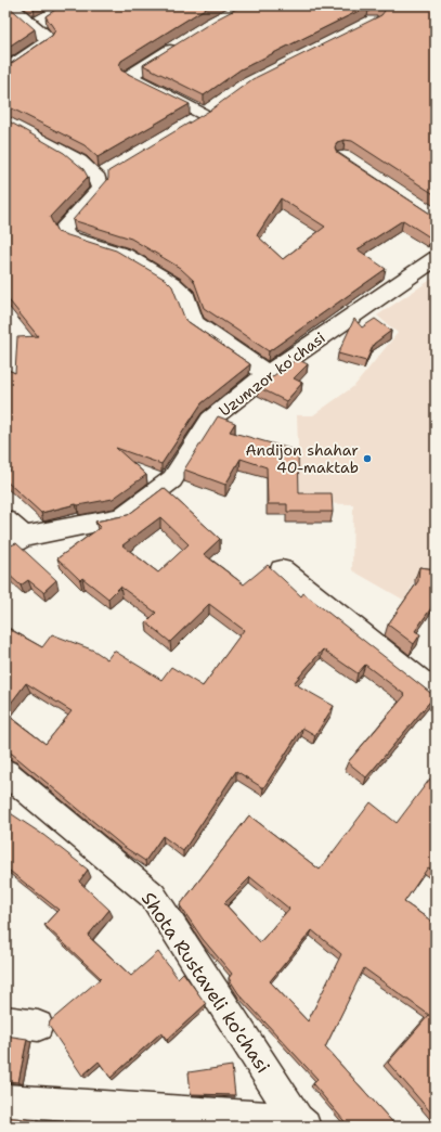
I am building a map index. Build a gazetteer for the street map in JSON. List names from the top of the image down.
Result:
{
  "streets": {
    "street": ["Uzumzor koʻchasi", "Shota Rustaveli ko'chasi"]
  },
  "places": ["Andijon shahar 40-maktab"]
}
